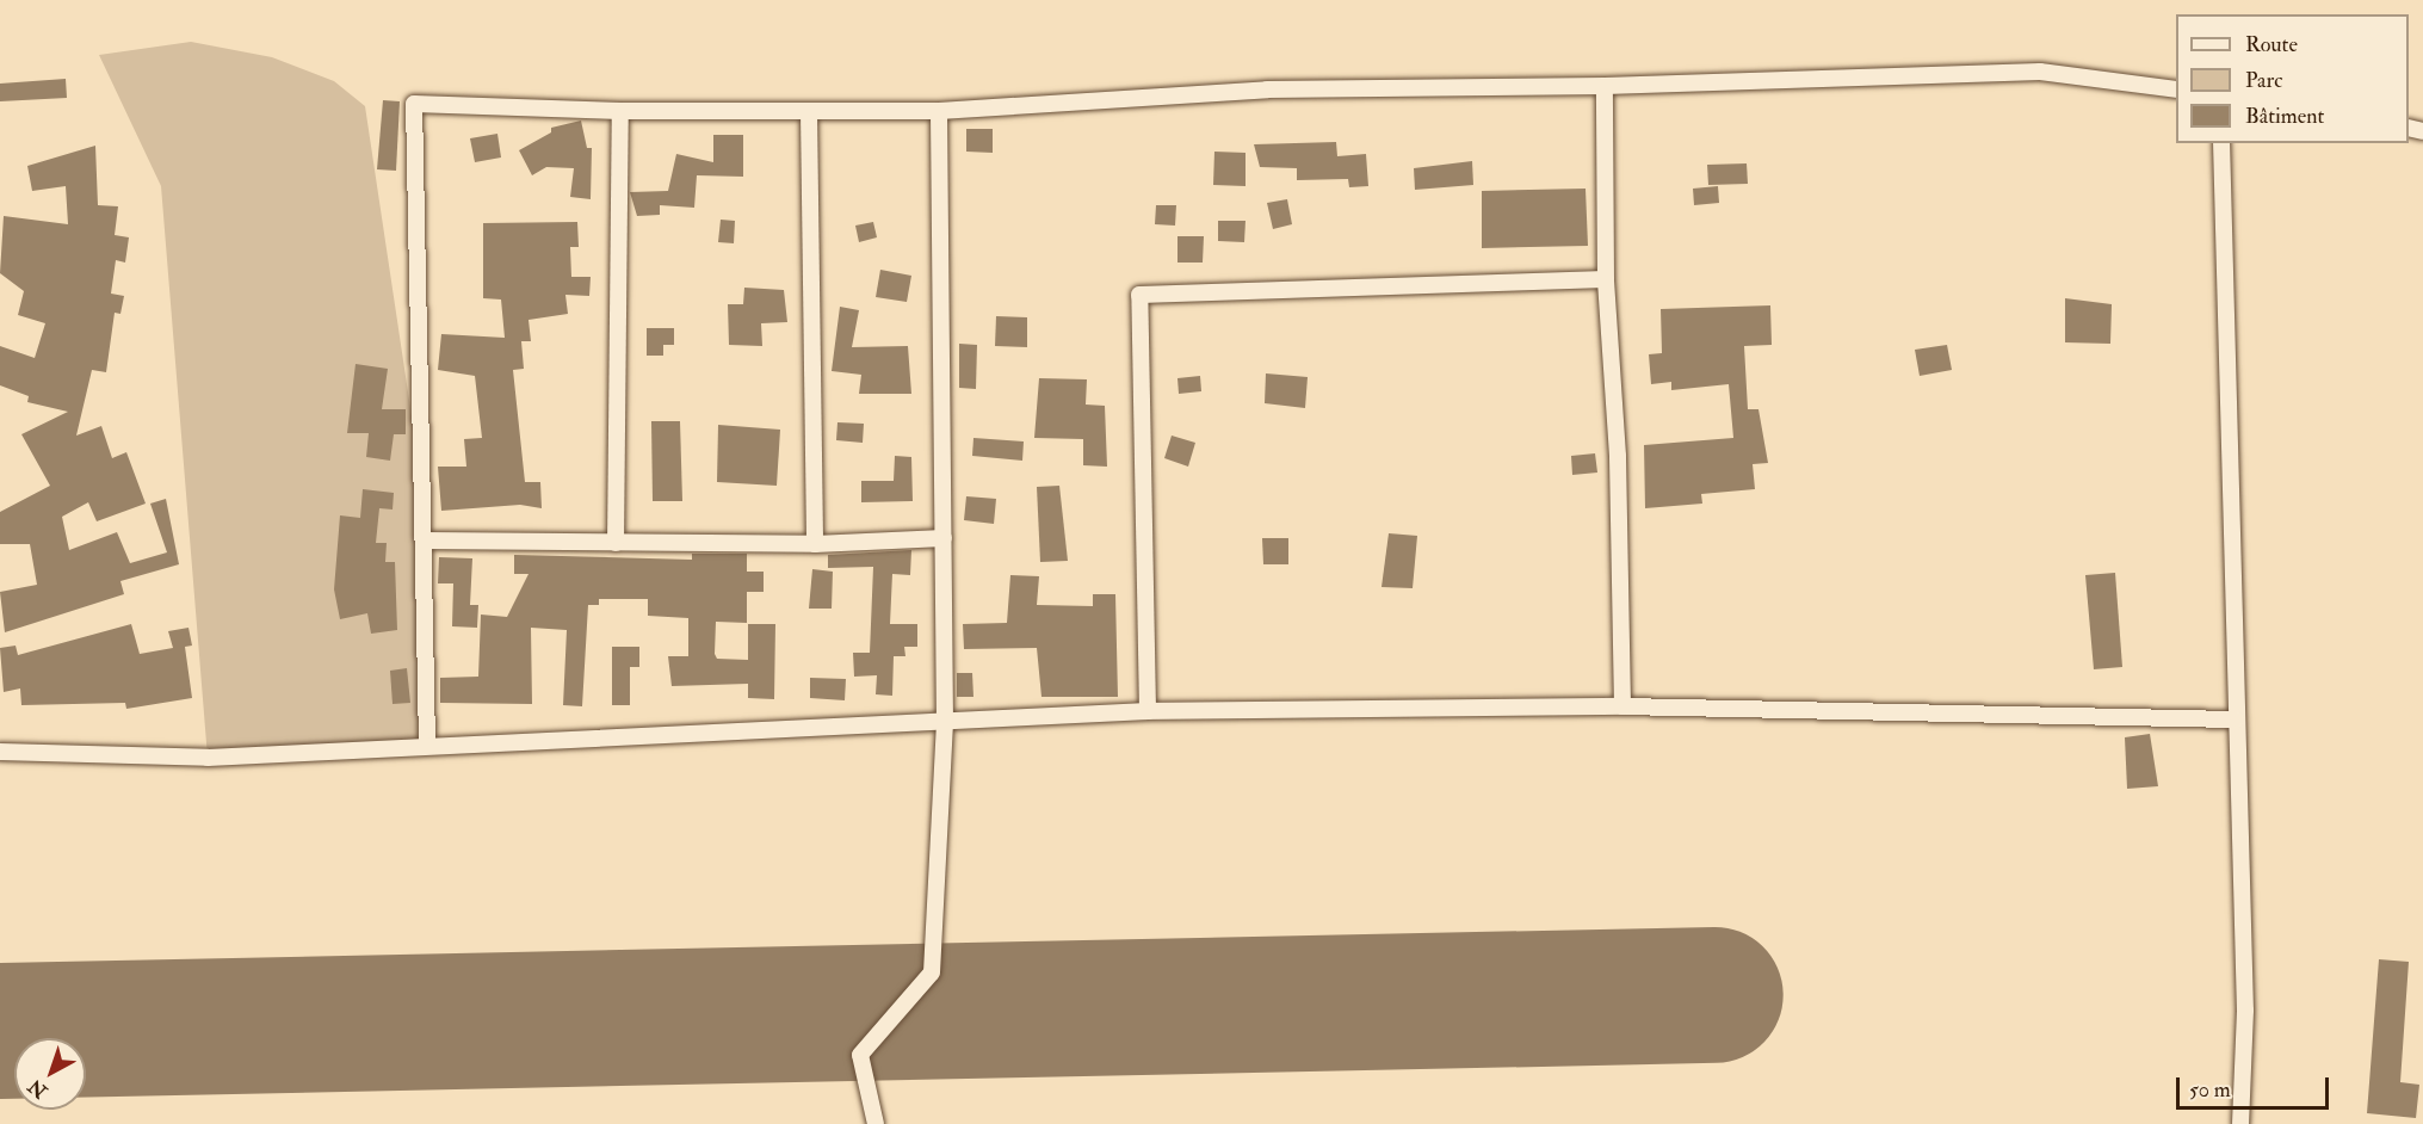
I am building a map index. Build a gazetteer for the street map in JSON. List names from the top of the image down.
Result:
{
  "legend": ["Route", "Parc", "Bâtiment"],
  "scale_bar": "50 m",
  "north": "bottom left"
}
